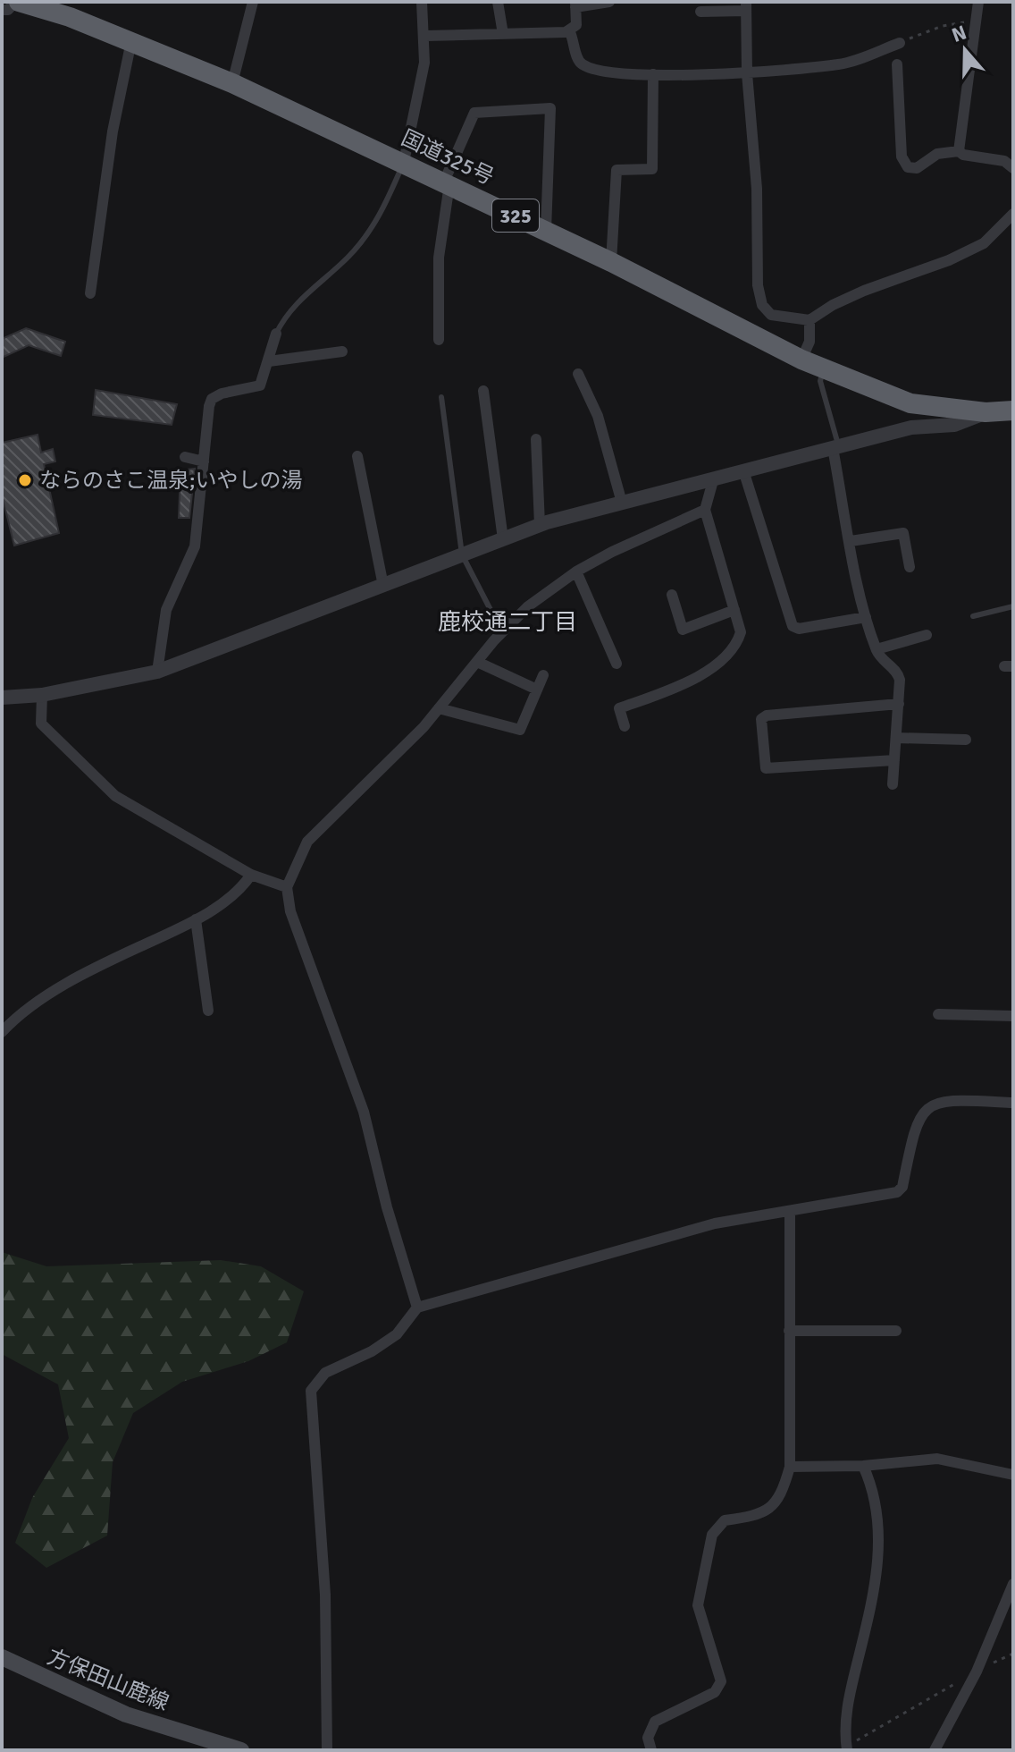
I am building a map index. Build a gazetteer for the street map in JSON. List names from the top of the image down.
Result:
{
  "streets": {
    "highway": ["国道325号", "325"],
    "main road": ["方保田山鹿線"]
  },
  "districts": ["鹿校通二丁目"],
  "places": ["ならのさこ温泉;いやしの湯"],
  "north": "top"
}
